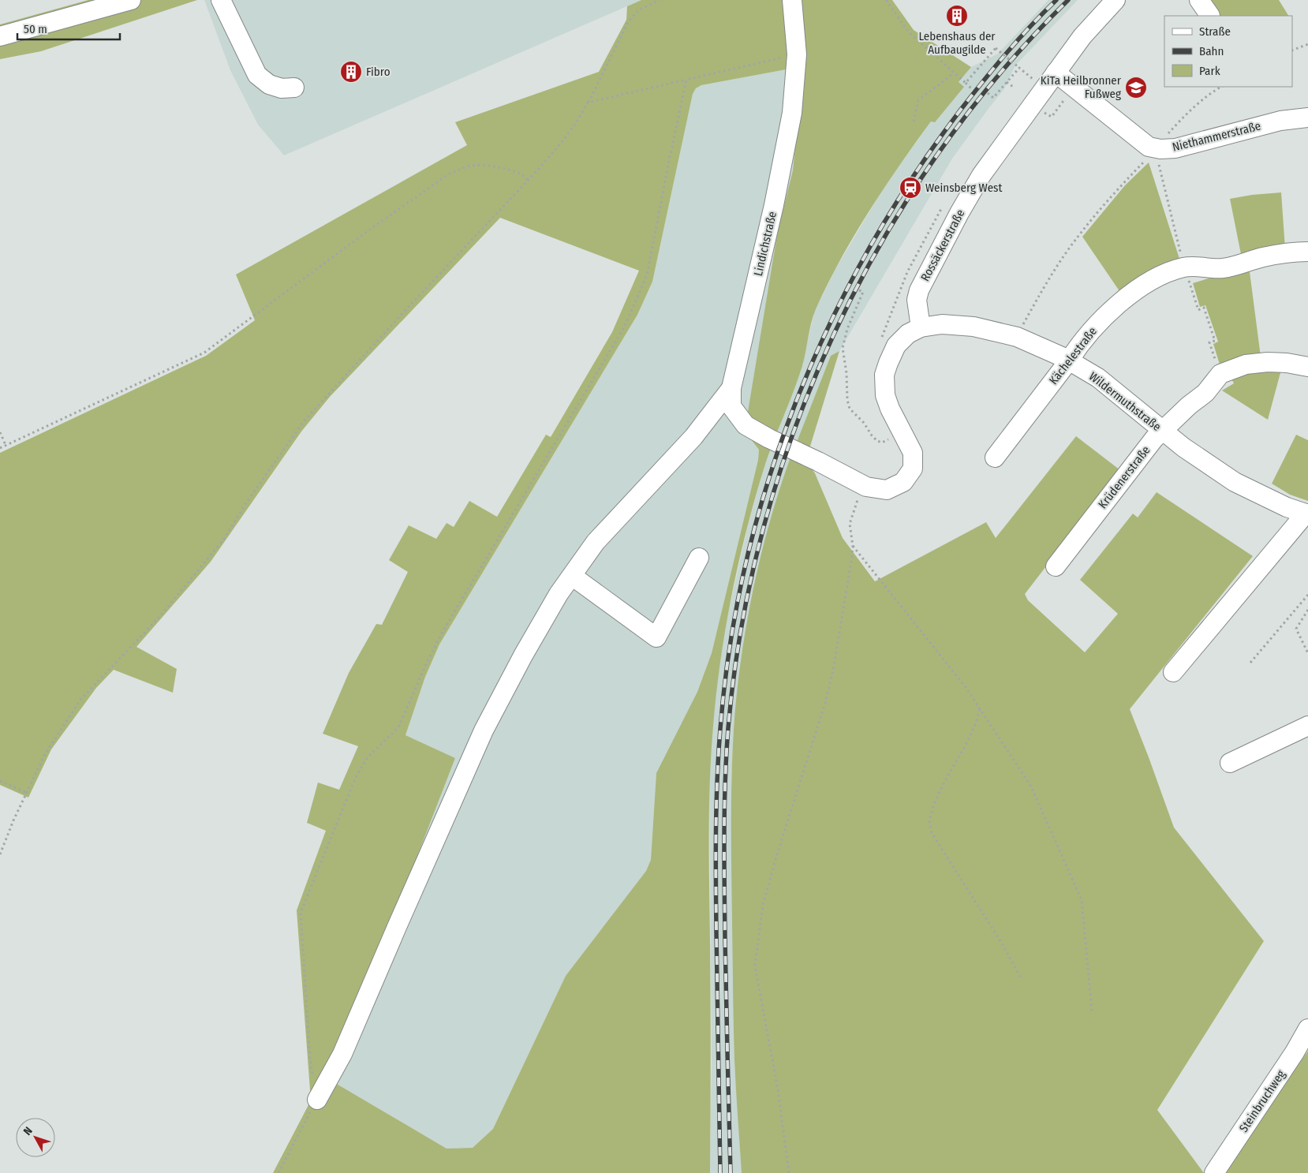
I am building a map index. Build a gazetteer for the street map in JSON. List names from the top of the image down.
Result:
{
  "streets": {
    "street": [
      "Niethammerstraße",
      "Lindichstraße",
      "Rossäckerstraße",
      "Kächelestraße",
      "Wildermuthstraße",
      "Krüdenerstraße",
      "Steinbruchweg"
    ]
  },
  "crossings": [
    ["Niethammerstraße", "Rossäckerstraße"],
    ["Lindichstraße", "Wildermuthstraße"],
    ["Rossäckerstraße", "Wildermuthstraße"],
    ["Kächelestraße", "Wildermuthstraße"],
    ["Wildermuthstraße", "Krüdenerstraße"]
  ],
  "places": {
    "building": ["Lebenshaus der Aufbaugilde", "Fibro"],
    "school or university": ["KiTa Heilbronner Fußweg"],
    "station": ["Weinsberg West"]
  },
  "legend": ["Straße", "Bahn", "Park"],
  "scale_bar": "50 m",
  "north": "top left"
}
